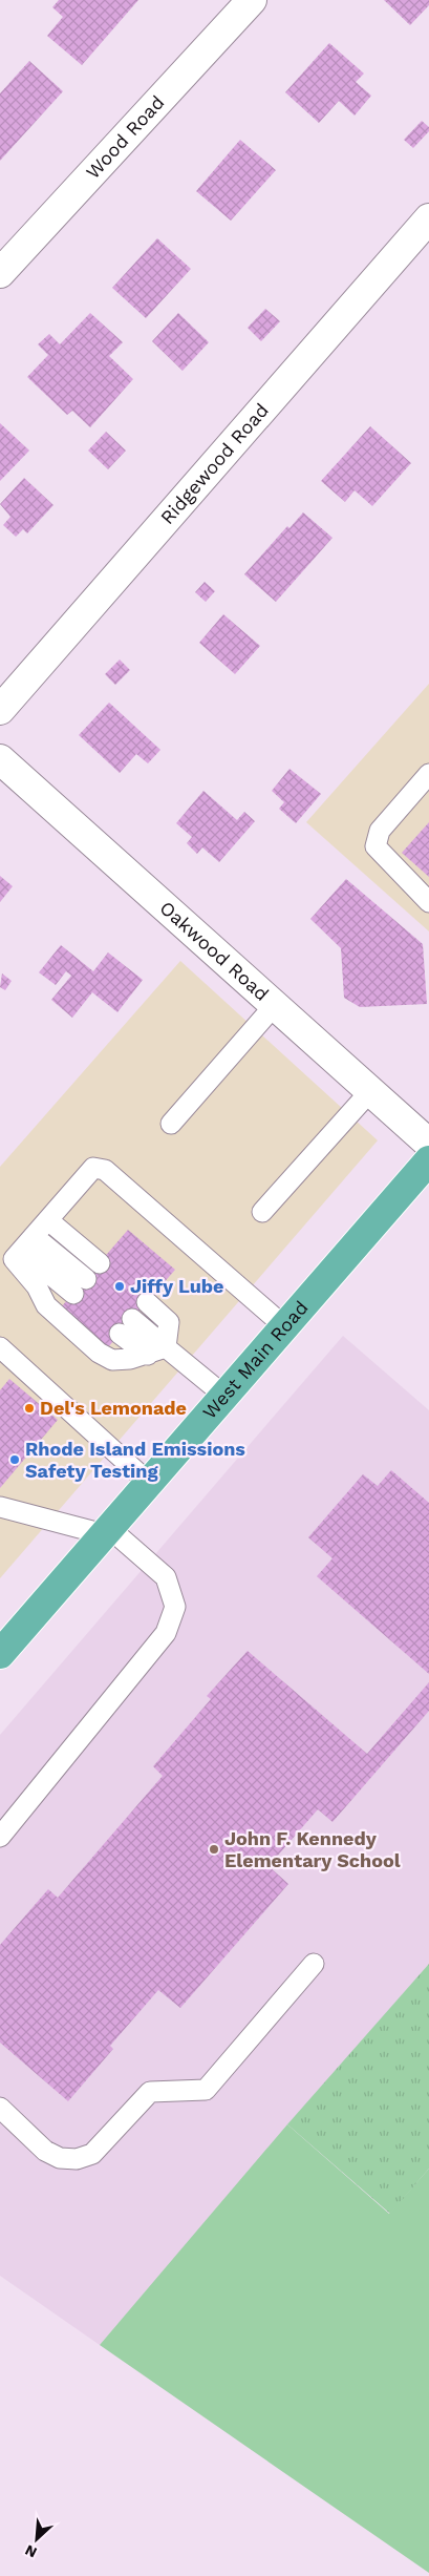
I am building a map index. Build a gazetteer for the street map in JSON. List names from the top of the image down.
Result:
{
  "streets": {
    "highway": ["West Main Road"],
    "street": ["Wood Road", "Ridgewood Road", "Oakwood Road"]
  },
  "places": [
    "Jiffy Lube",
    "Del's Lemonade",
    "Rhode Island Emissions Safety Testing",
    "John F. Kennedy Elementary School"
  ],
  "north": "bottom left"
}
